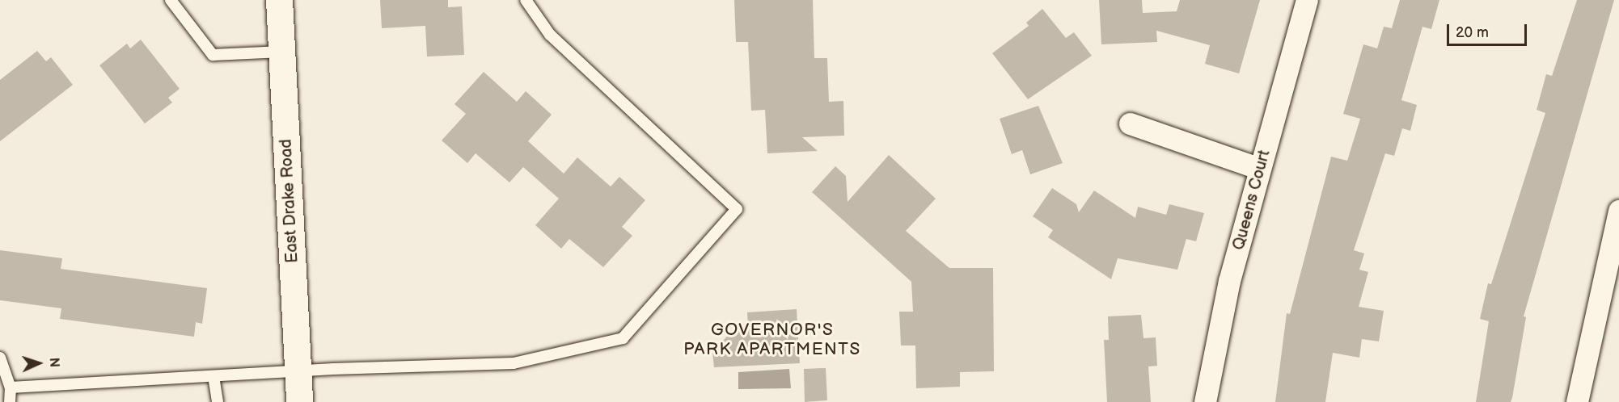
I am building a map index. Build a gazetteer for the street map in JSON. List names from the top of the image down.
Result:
{
  "streets": {
    "main road": ["East Drake Road"],
    "street": ["Queens Court"]
  },
  "districts": ["GOVERNOR'S PARK APARTMENTS"],
  "scale_bar": "20 m",
  "north": "right"
}
